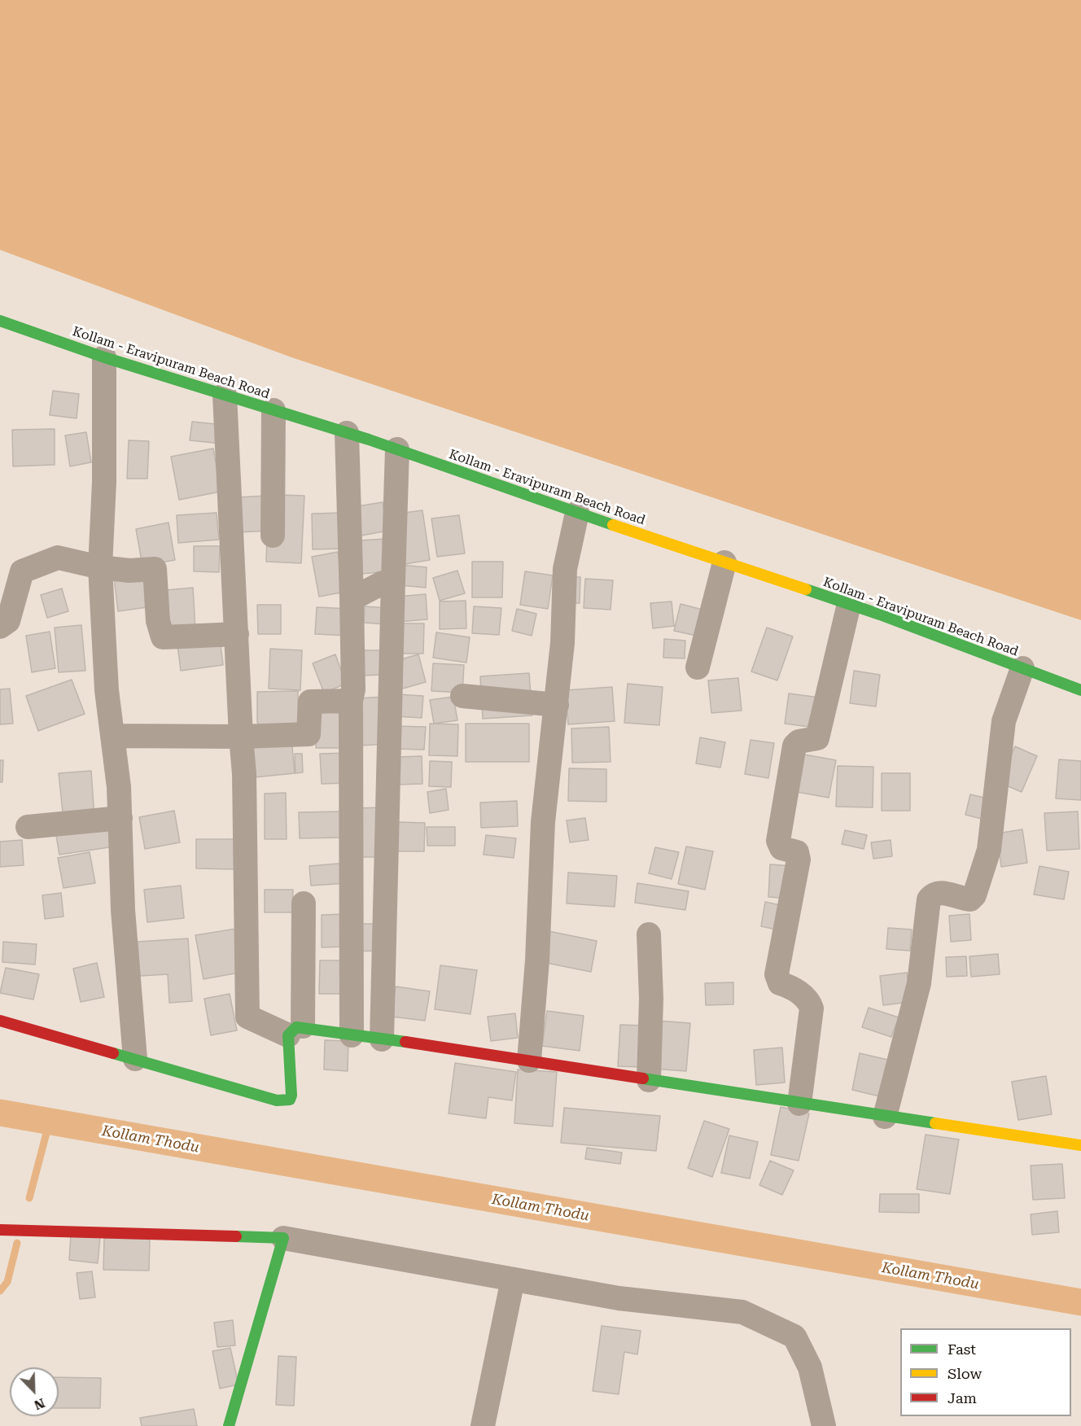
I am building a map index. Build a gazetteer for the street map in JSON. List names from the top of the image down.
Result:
{
  "streets": {
    "street": ["Kollam - Eravipuram Beach Road"]
  },
  "water": ["Kollam Thodu"],
  "legend": ["Fast", "Slow", "Jam"],
  "north": "bottom right"
}
